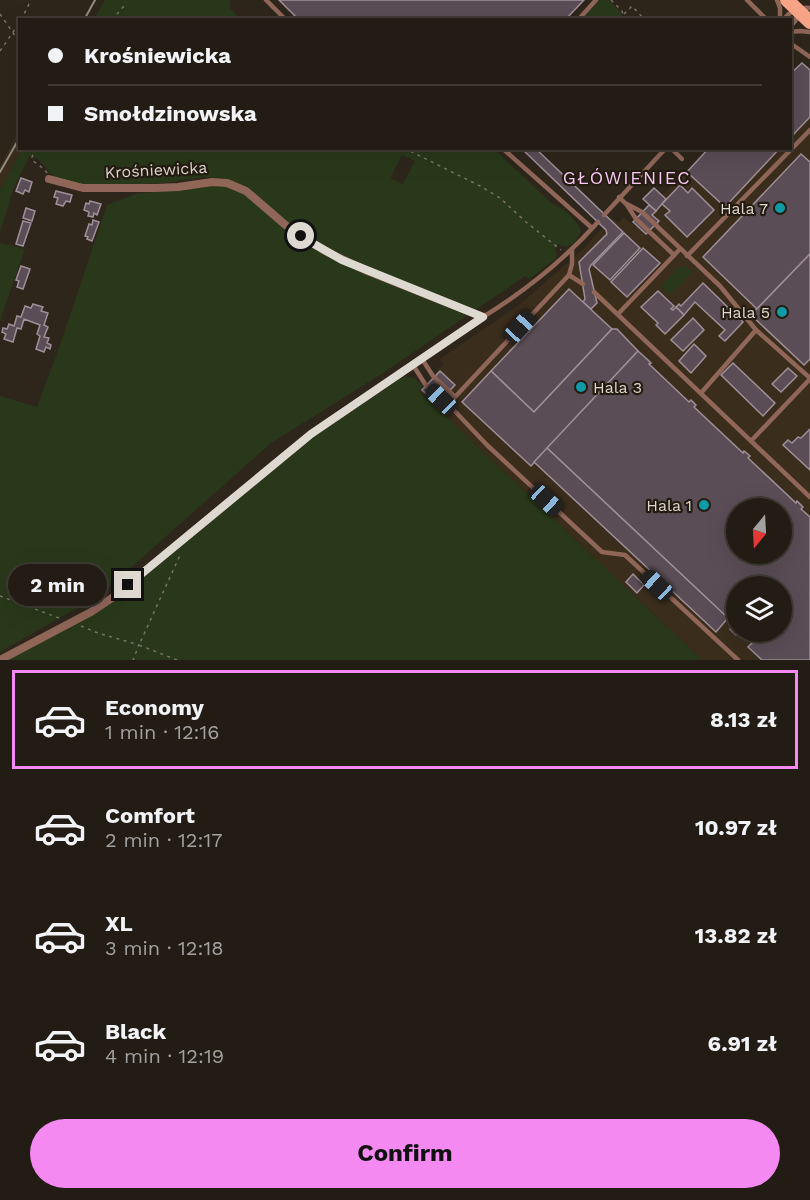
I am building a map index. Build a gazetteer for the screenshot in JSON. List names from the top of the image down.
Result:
{
  "streets": {
    "street": ["Krośniewicka"]
  },
  "districts": ["GŁÓWIENIEC"],
  "places": [
    "Hala 7",
    "Hala 5",
    "Hala 3",
    "Hala 1"
  ],
  "north": "bottom",
  "page": {
    "banner": ["Krośniewicka", "Smołdzinowska"],
    "bubble": "2 min",
    "list": [
      {
        "name": "Economy",
        "note": "1 min · 12:16",
        "value": "8.13 zł"
      },
      {
        "name": "Comfort",
        "note": "2 min · 12:17",
        "value": "10.97 zł"
      },
      {
        "name": "XL",
        "note": "3 min · 12:18",
        "value": "13.82 zł"
      },
      {
        "name": "Black",
        "note": "4 min · 12:19",
        "value": "6.91 zł"
      }
    ],
    "buttons": "Confirm"
  }
}
